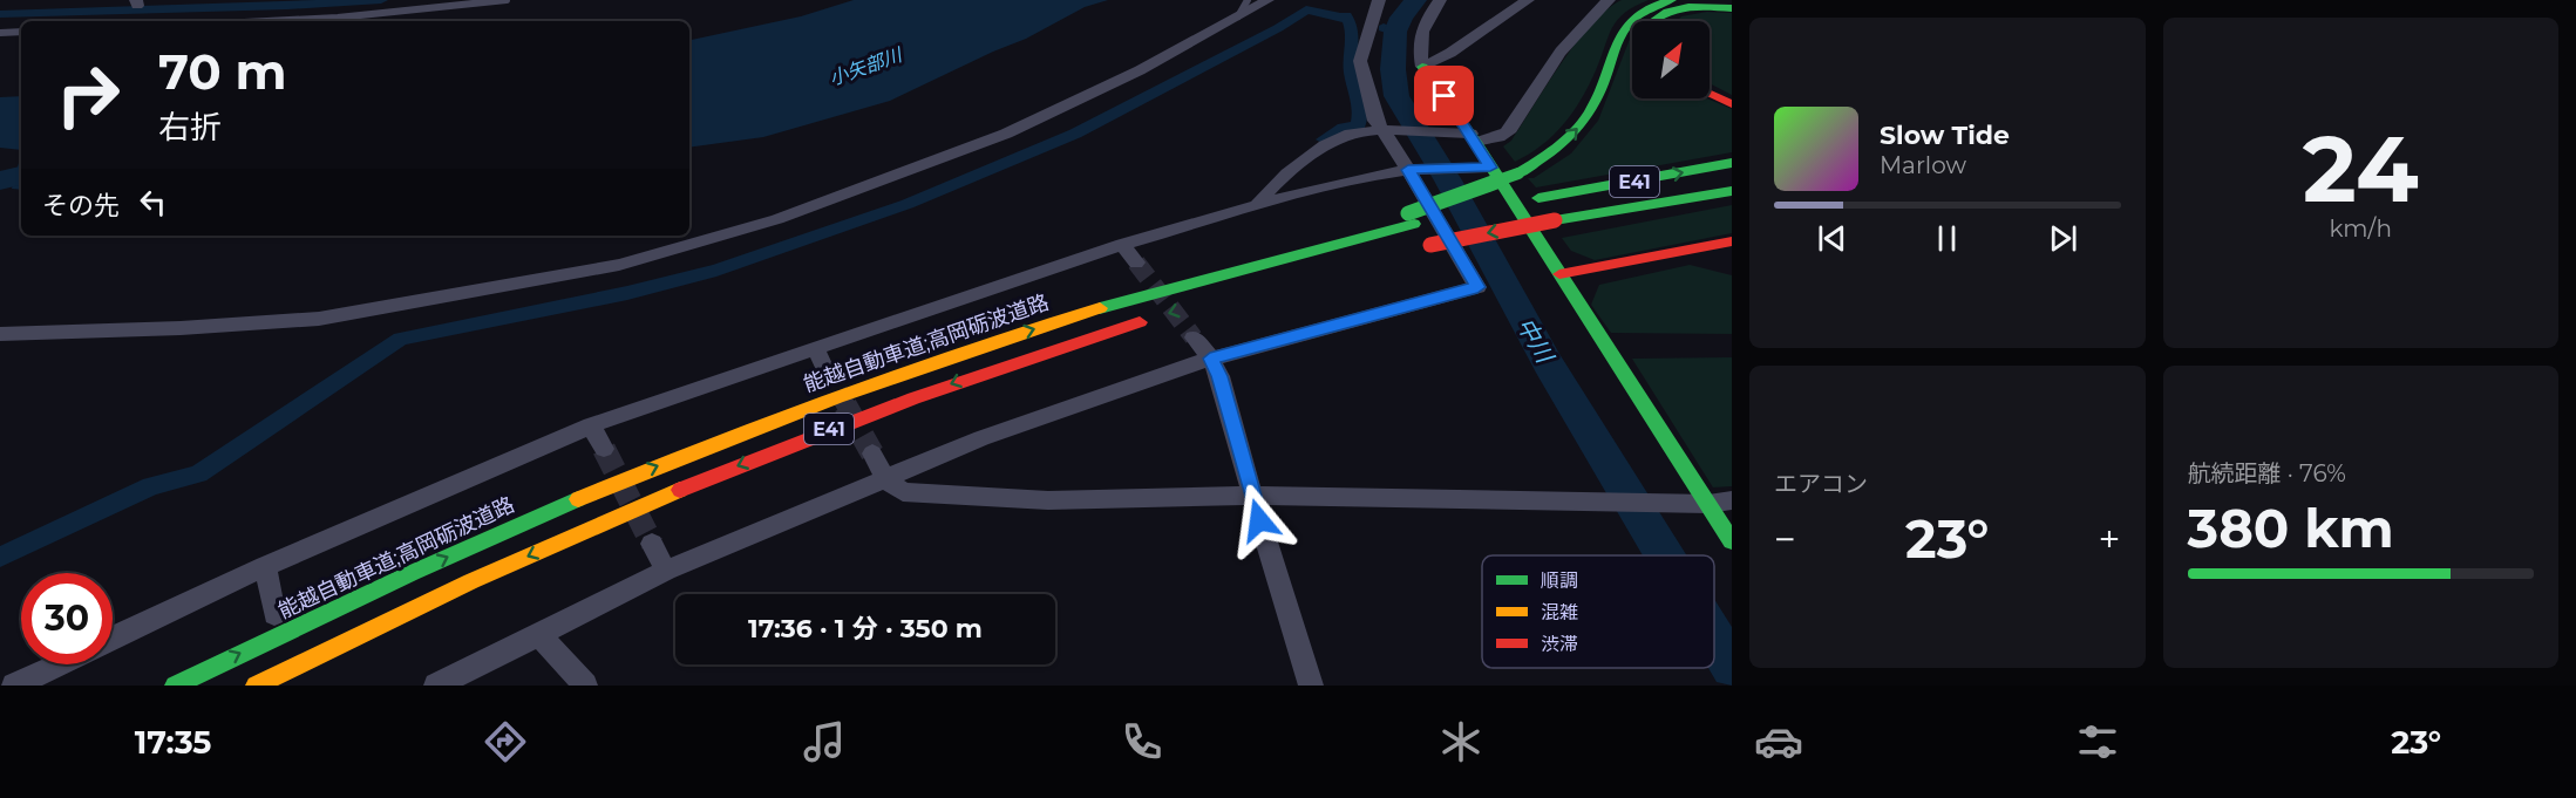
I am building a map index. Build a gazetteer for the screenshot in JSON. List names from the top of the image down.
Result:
{
  "streets": {
    "main road": ["E41", "能越自動車道;高岡砺波道路"]
  },
  "water": ["小矢部川", "中川"],
  "legend": ["順調", "混雑", "渋滞"],
  "north": "top right",
  "page": {
    "tile": [
      ["24", "km/h"],
      "エアコン",
      ["航続距離 · 76%", "380 km"]
    ],
    "turn": ["70 m", "右折"],
    "song": ["Slow Tide", "Marlow"],
    "then": "その先",
    "heat": ["−", "23°", "+"],
    "limit": "30",
    "trip": "17:36 · 1 分 · 350 m",
    "tabs": ["17:35", "23°"]
  }
}
